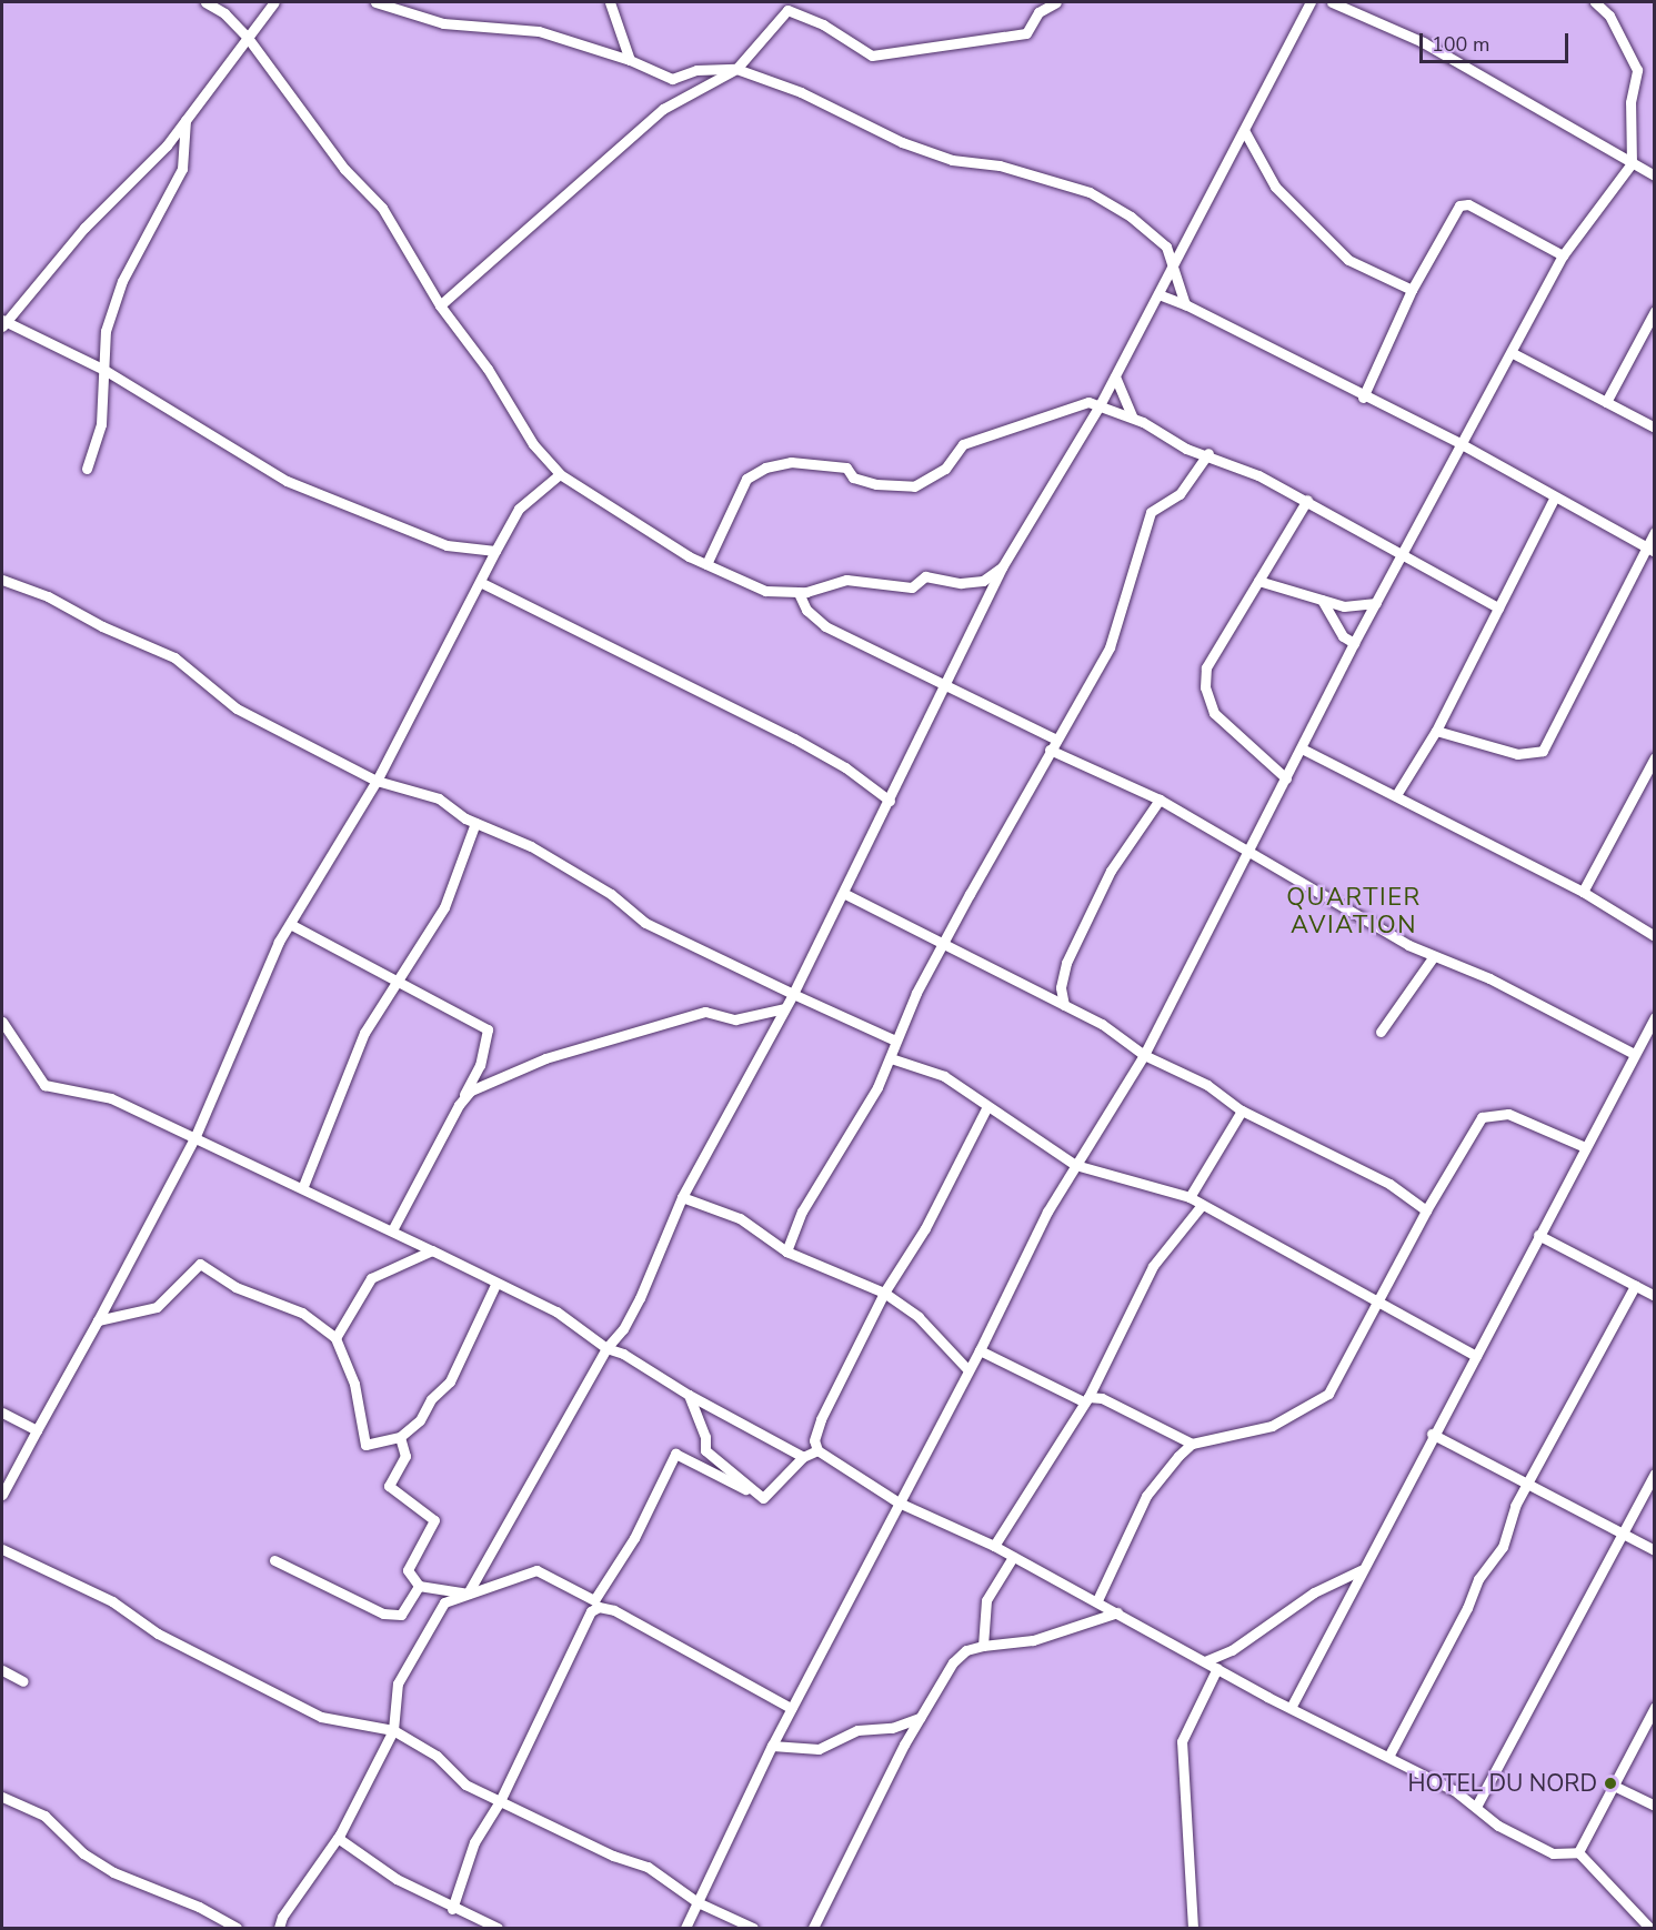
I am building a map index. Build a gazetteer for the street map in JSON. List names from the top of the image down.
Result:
{
  "districts": ["QUARTIER AVIATION"],
  "places": ["HOTEL DU NORD"],
  "scale_bar": "100 m"
}
